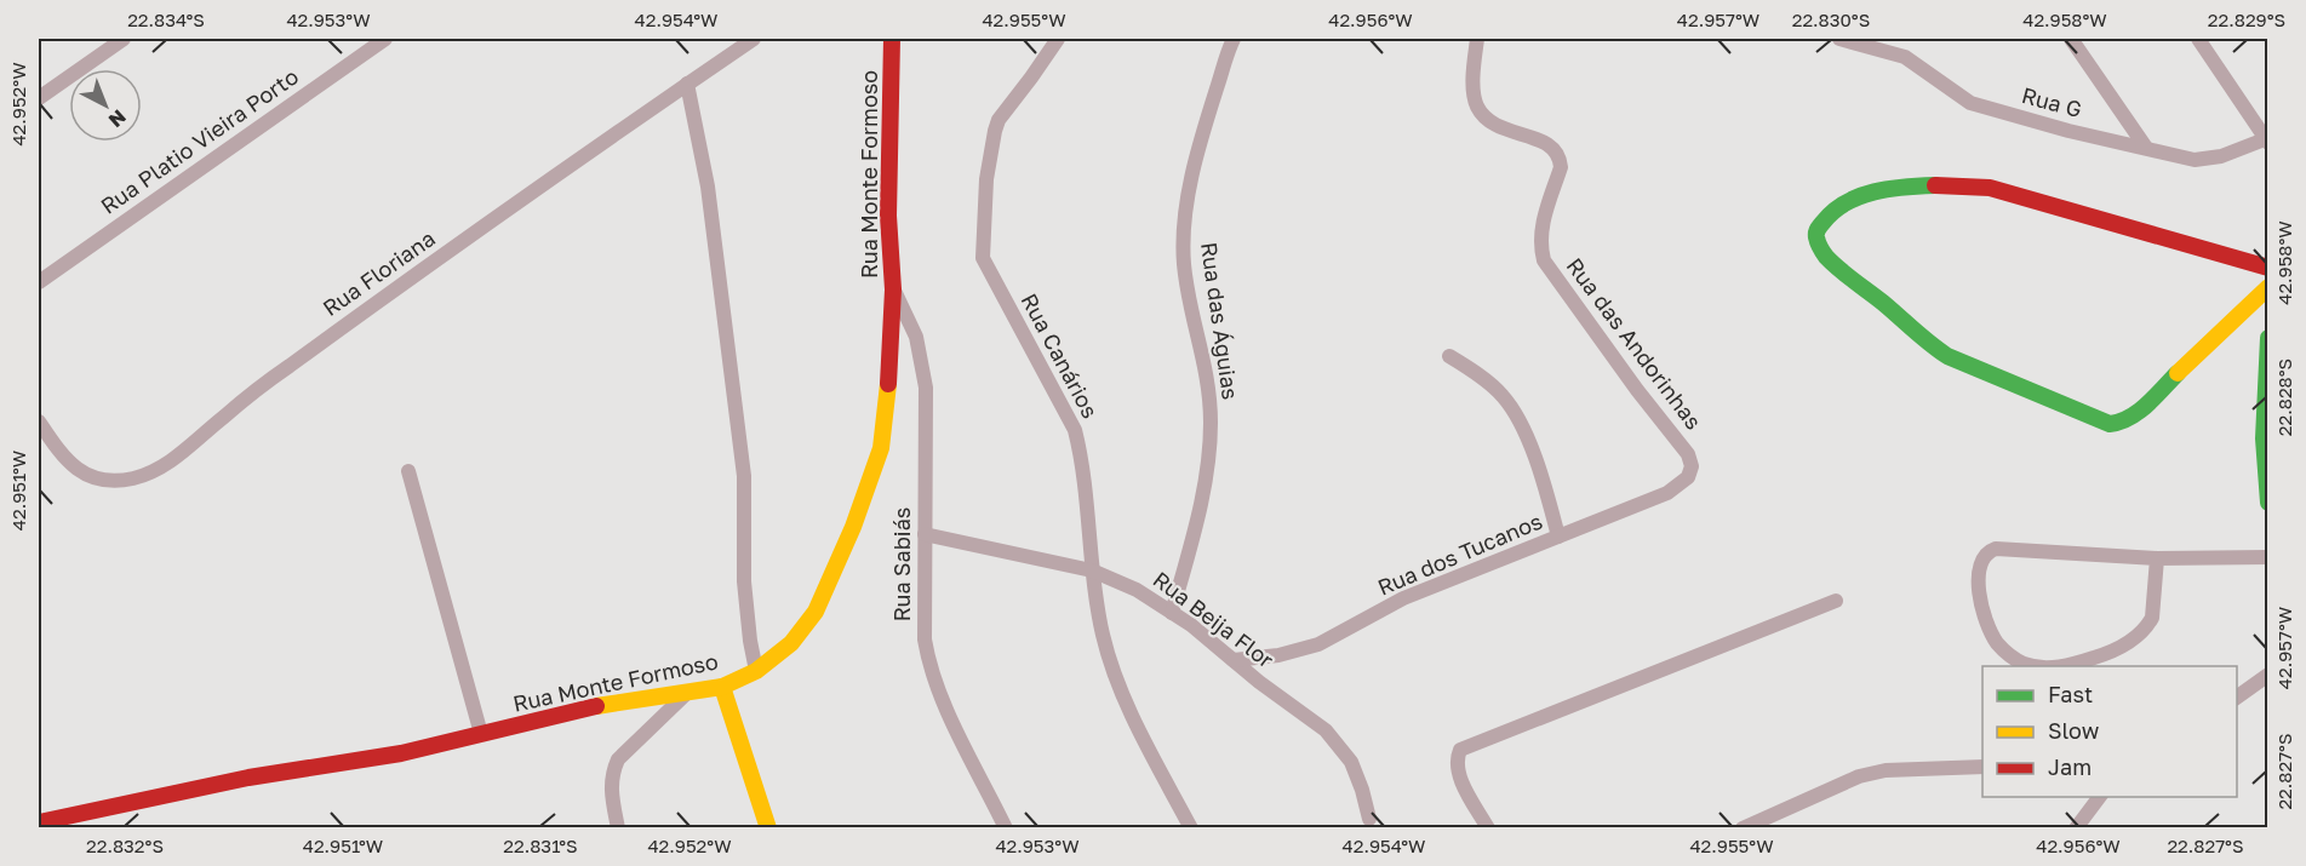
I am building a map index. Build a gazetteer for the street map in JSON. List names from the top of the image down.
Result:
{
  "streets": {
    "street": [
      "Rua G",
      "Rua Platio Vieira Porto",
      "Rua Monte Formoso",
      "Rua Floriana",
      "Rua das Águias",
      "Rua das Andorinhas",
      "Rua Canários",
      "Rua dos Tucanos",
      "Rua Sabiás",
      "Rua Beija Flor"
    ]
  },
  "crossings": [
    ["Rua Monte Formoso", "Rua Sabiás"],
    ["Rua das Águias", "Rua Beija Flor"],
    ["Rua das Andorinhas", "Rua dos Tucanos"],
    ["Rua Canários", "Rua Beija Flor"],
    ["Rua dos Tucanos", "Rua Beija Flor"],
    ["Rua Sabiás", "Rua Beija Flor"]
  ],
  "legend": ["Fast", "Slow", "Jam"],
  "north": "bottom right",
  "coordinates": [
    "22.834°S",
    "42.953°W",
    "42.954°W",
    "42.955°W",
    "42.956°W",
    "42.957°W",
    "22.830°S",
    "42.958°W",
    "22.829°S",
    "42.952°W",
    "22.828°S",
    "42.951°W",
    "22.827°S",
    "22.832°S",
    "22.831°S"
  ]
}
